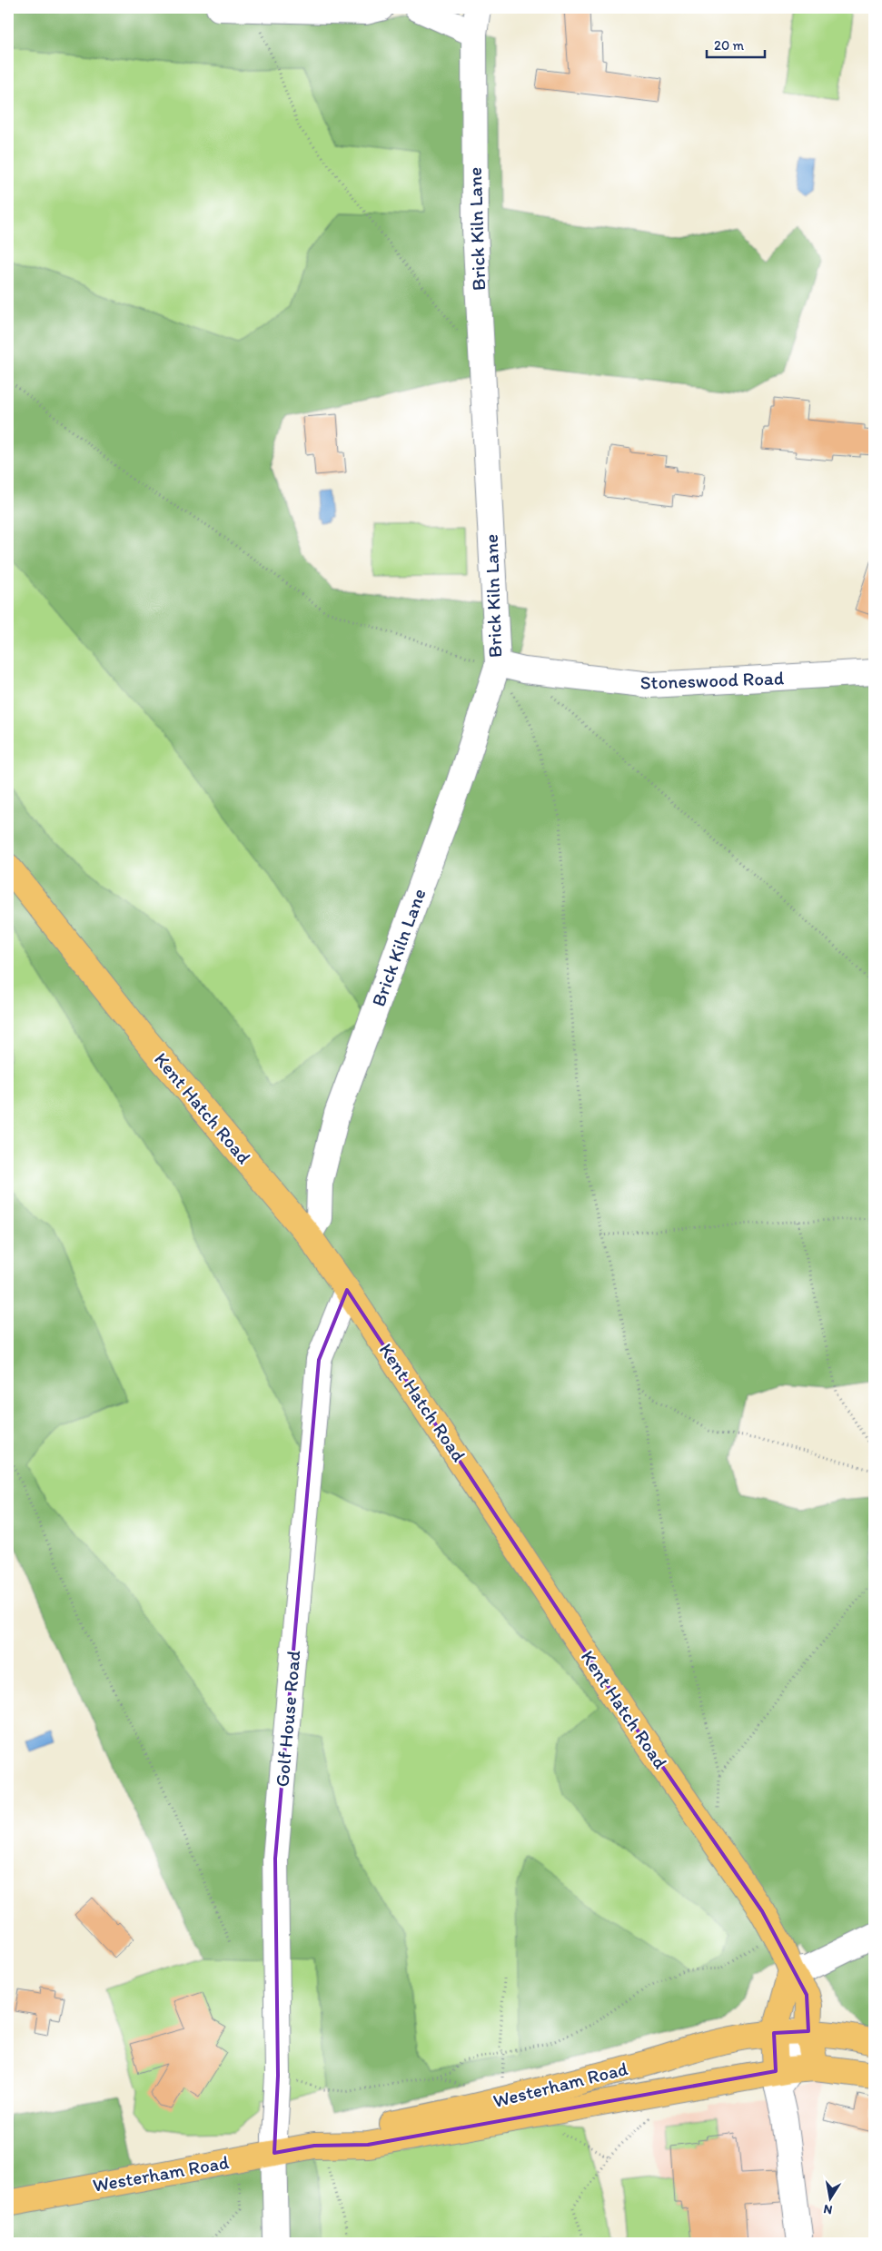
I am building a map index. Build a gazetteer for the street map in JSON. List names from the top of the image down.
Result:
{
  "streets": {
    "main road": ["Kent Hatch Road", "Westerham Road"],
    "street": ["Brick Kiln Lane", "Stoneswood Road", "Golf House Road"]
  },
  "crossings": [
    ["Brick Kiln Lane", "Stoneswood Road"],
    ["Brick Kiln Lane", "Kent Hatch Road"],
    ["Kent Hatch Road", "Golf House Road"],
    ["Kent Hatch Road", "Westerham Road"],
    ["Golf House Road", "Westerham Road"]
  ],
  "scale_bar": "20 m",
  "north": "bottom"
}
